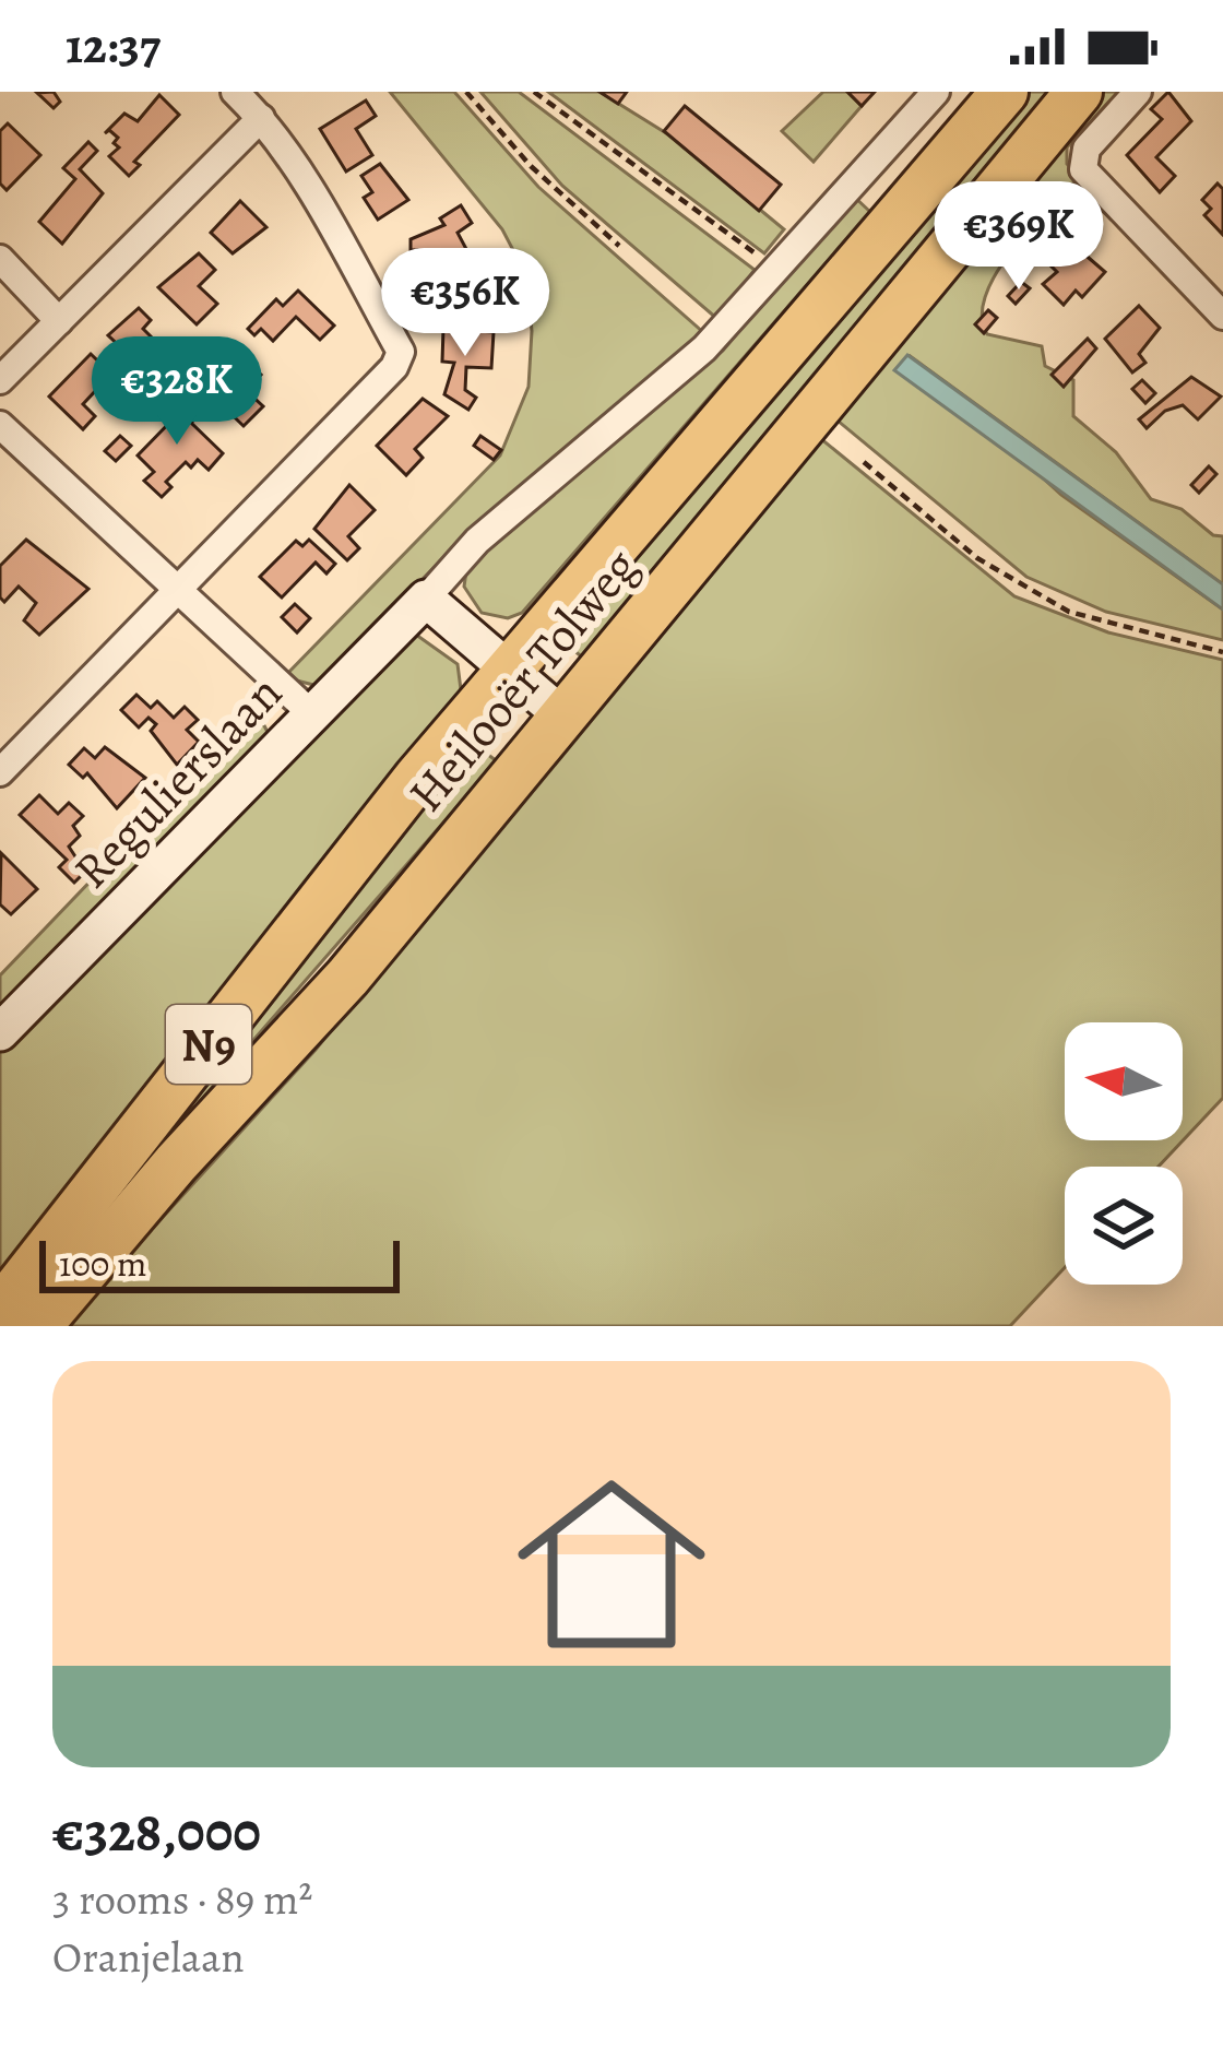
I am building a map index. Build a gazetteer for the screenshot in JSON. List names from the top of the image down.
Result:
{
  "streets": {
    "highway": ["Heilooër Tolweg", "N9"],
    "street": ["Regulierslaan"]
  },
  "scale_bar": "100 m",
  "north": "left",
  "page": {
    "status": "12:37",
    "price": ["€369K", "€356K", "€328K"],
    "scale": "100 m",
    "list": [
      {
        "name": "€328,000",
        "note": "3 rooms · 89 m² · Oranjelaan"
      }
    ]
  }
}
